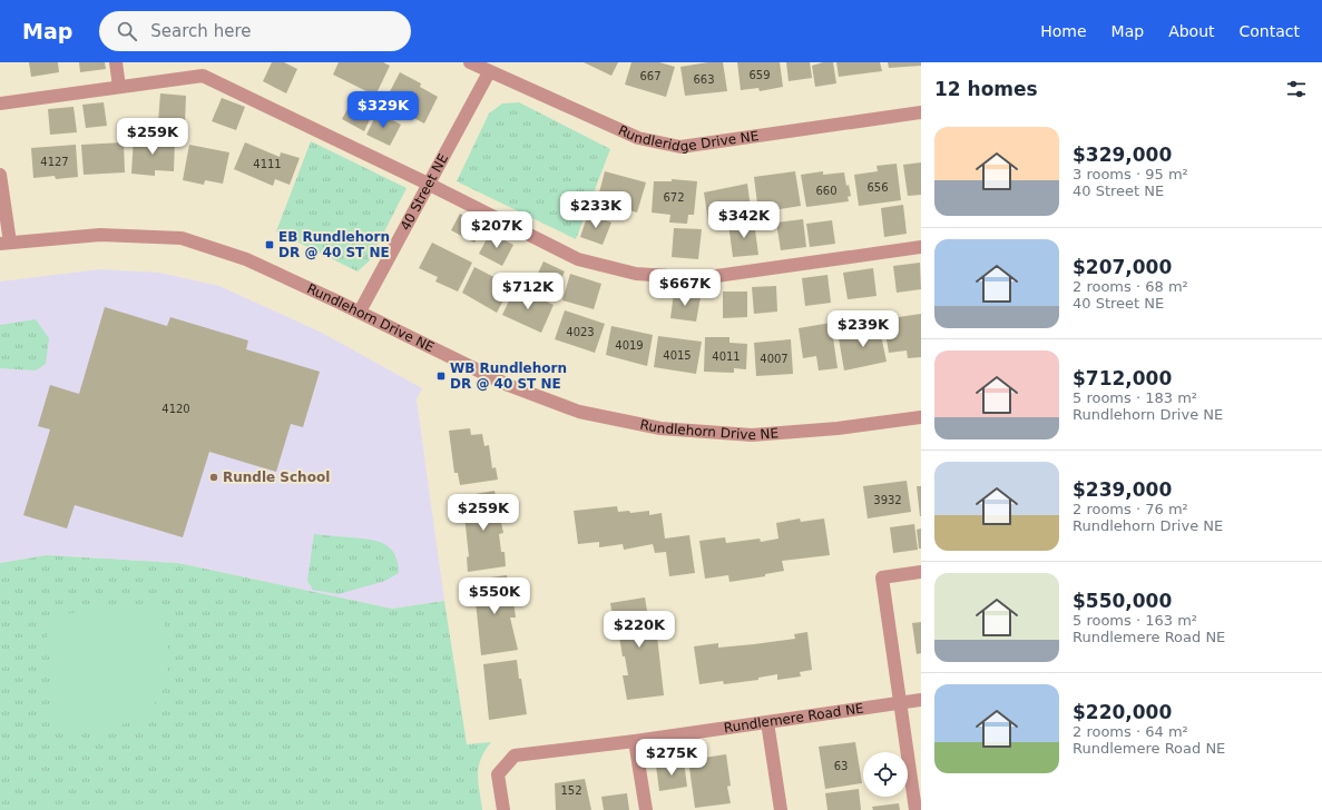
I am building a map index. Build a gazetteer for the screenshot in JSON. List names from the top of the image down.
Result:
{
  "streets": {
    "street": [
      "Rundleridge Drive NE",
      "40 Street NE",
      "Rundlehorn Drive NE",
      "Rundlemere Road NE"
    ]
  },
  "crossings": [
    ["Rundleridge Drive NE", "40 Street NE"],
    ["40 Street NE", "Rundlehorn Drive NE"]
  ],
  "places": {
    "transit": ["EB Rundlehorn DR @ 40 ST NE", "WB Rundlehorn DR @ 40 ST NE"],
    "other": ["Rundle School"]
  },
  "house_numbers": [
    "659",
    "667",
    "663",
    "4127",
    "4111",
    "656",
    "660",
    "672",
    "4023",
    "4019",
    "4015",
    "4011",
    "4007",
    "4120",
    "3932",
    "63",
    "152"
  ],
  "page": {
    "header": "Map",
    "search": "Search here",
    "nav": [
      "Home",
      "Map",
      "About",
      "Contact"
    ],
    "heading": "12 homes",
    "price": [
      "$329K",
      "$259K",
      "$233K",
      "$342K",
      "$207K",
      "$667K",
      "$712K",
      "$239K",
      "$259K",
      "$550K",
      "$220K",
      "$275K"
    ],
    "list": [
      {
        "name": "$329,000",
        "note": "3 rooms · 95 m² · 40 Street NE"
      },
      {
        "name": "$207,000",
        "note": "2 rooms · 68 m² · 40 Street NE"
      },
      {
        "name": "$712,000",
        "note": "5 rooms · 183 m² · Rundlehorn Drive NE"
      },
      {
        "name": "$239,000",
        "note": "2 rooms · 76 m² · Rundlehorn Drive NE"
      },
      {
        "name": "$550,000",
        "note": "5 rooms · 163 m² · Rundlemere Road NE"
      },
      {
        "name": "$220,000",
        "note": "2 rooms · 64 m² · Rundlemere Road NE"
      }
    ]
  }
}
